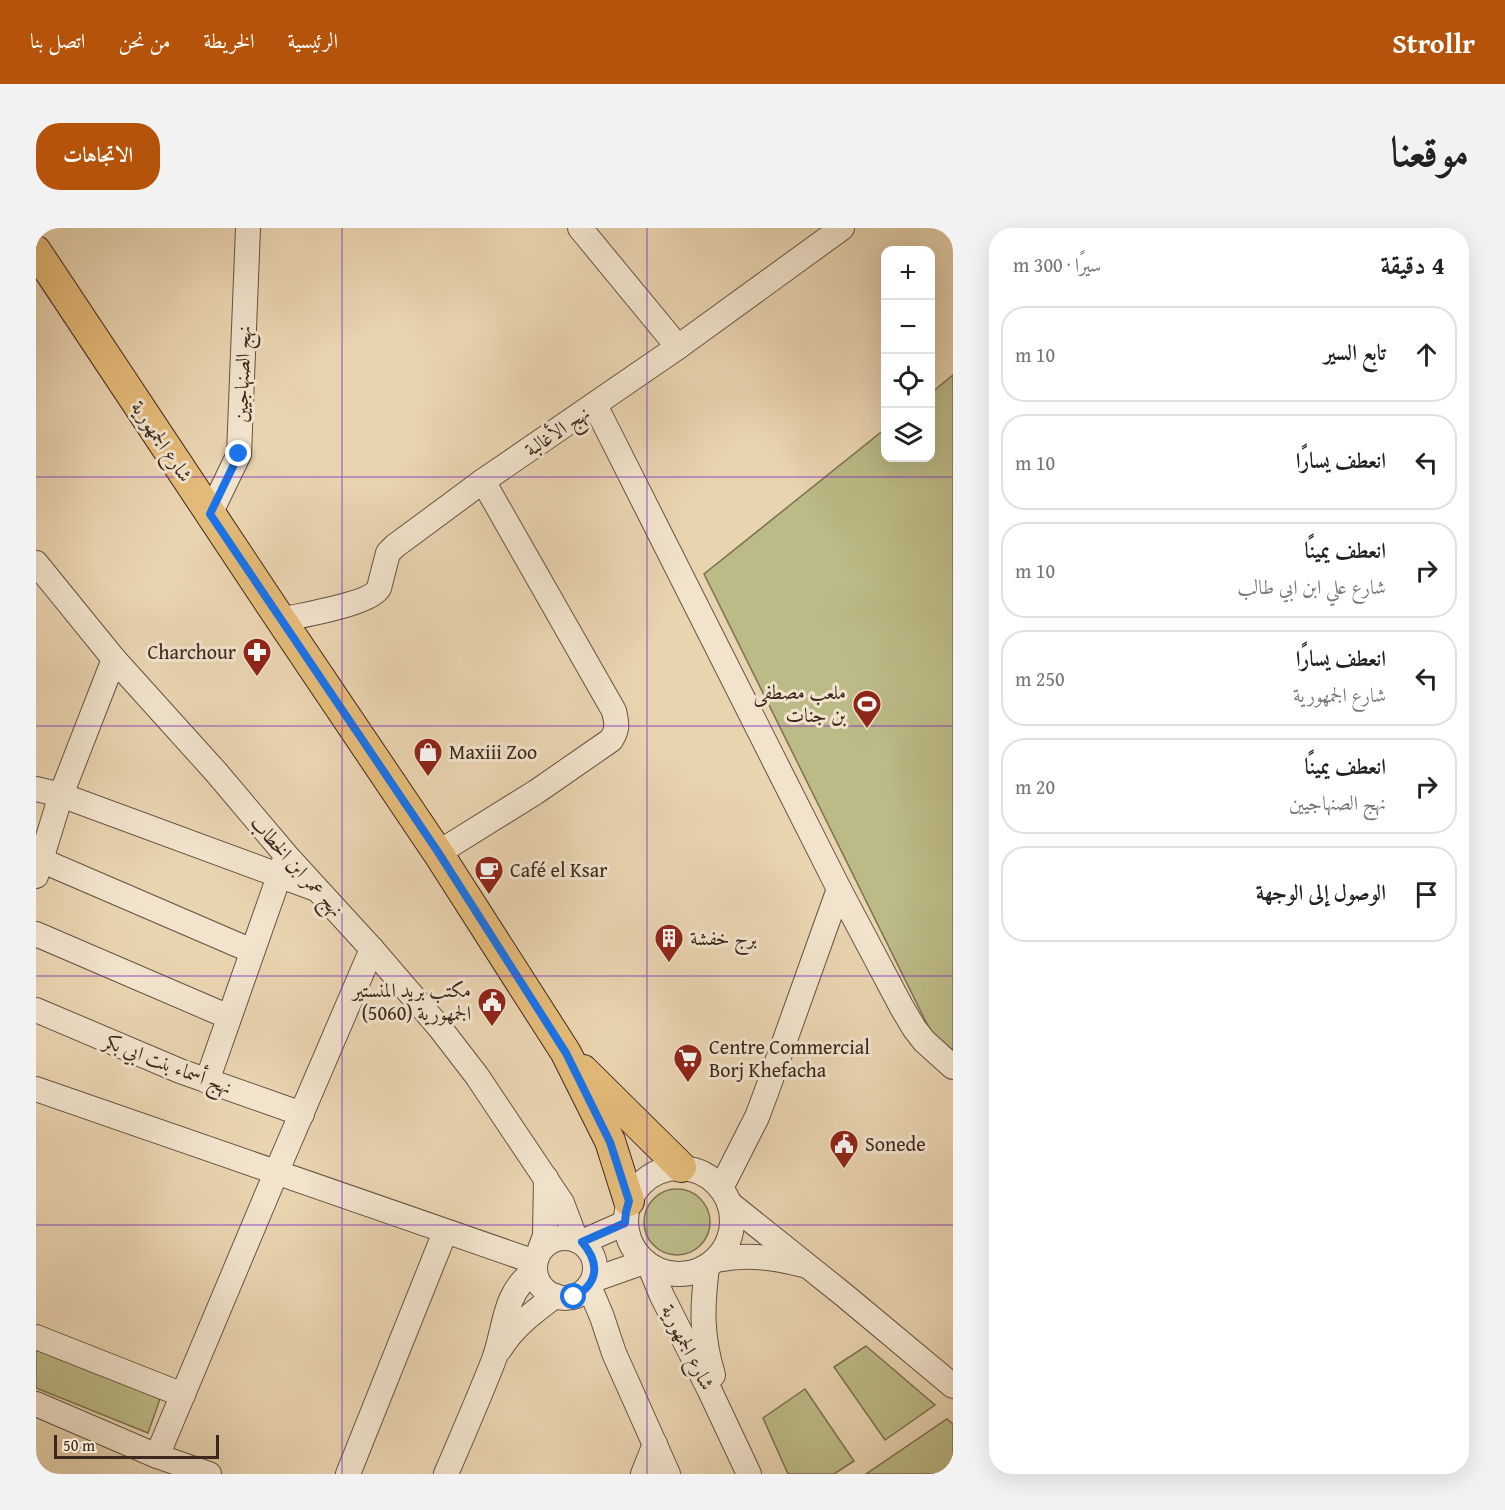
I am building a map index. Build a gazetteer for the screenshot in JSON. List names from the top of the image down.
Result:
{
  "streets": {
    "main road": ["شارع الجمهورية"],
    "street": [
      "نهج الصنهاجيين",
      "نهج الأغالبة",
      "نهج عمر ابن الخطاب",
      "نهج أسماء بنت ابي بكر"
    ]
  },
  "crossings": [
    ["نهج الصنهاجيين", "شارع الجمهورية"],
    ["نهج الأغالبة", "شارع الجمهورية"]
  ],
  "places": {
    "pharmacy": ["Charchour"],
    "sports": ["ملعب مصطفى بن جنات"],
    "shop": ["Maxiii Zoo"],
    "cafe": ["Café el Ksar"],
    "building": ["برج خفشة"],
    "public building": ["مكتب بريد المنستير الجمهورية (5060)", "Sonede"],
    "supermarket": ["Centre Commercial Borj Khefacha"]
  },
  "scale_bar": "50 m",
  "page": {
    "header": "Strollr",
    "nav": [
      "الرئيسية",
      "الخريطة",
      "من نحن",
      "اتصل بنا"
    ],
    "title": "موقعنا",
    "buttons": "الاتجاهات",
    "heading": ["4 دقيقة", "سيرًا · 300 m"],
    "map_buttons": ["+", "−"],
    "list": [
      ["تابع السير", "10 m"],
      ["انعطف يسارًا", "10 m"],
      ["انعطف يمينًا", "شارع علي ابن ابي طالب", "10 m"],
      ["انعطف يسارًا", "شارع الجمهورية", "250 m"],
      ["انعطف يمينًا", "نهج الصنهاجيين", "20 m"],
      "الوصول إلى الوجهة"
    ],
    "scale": "50 m"
  }
}
